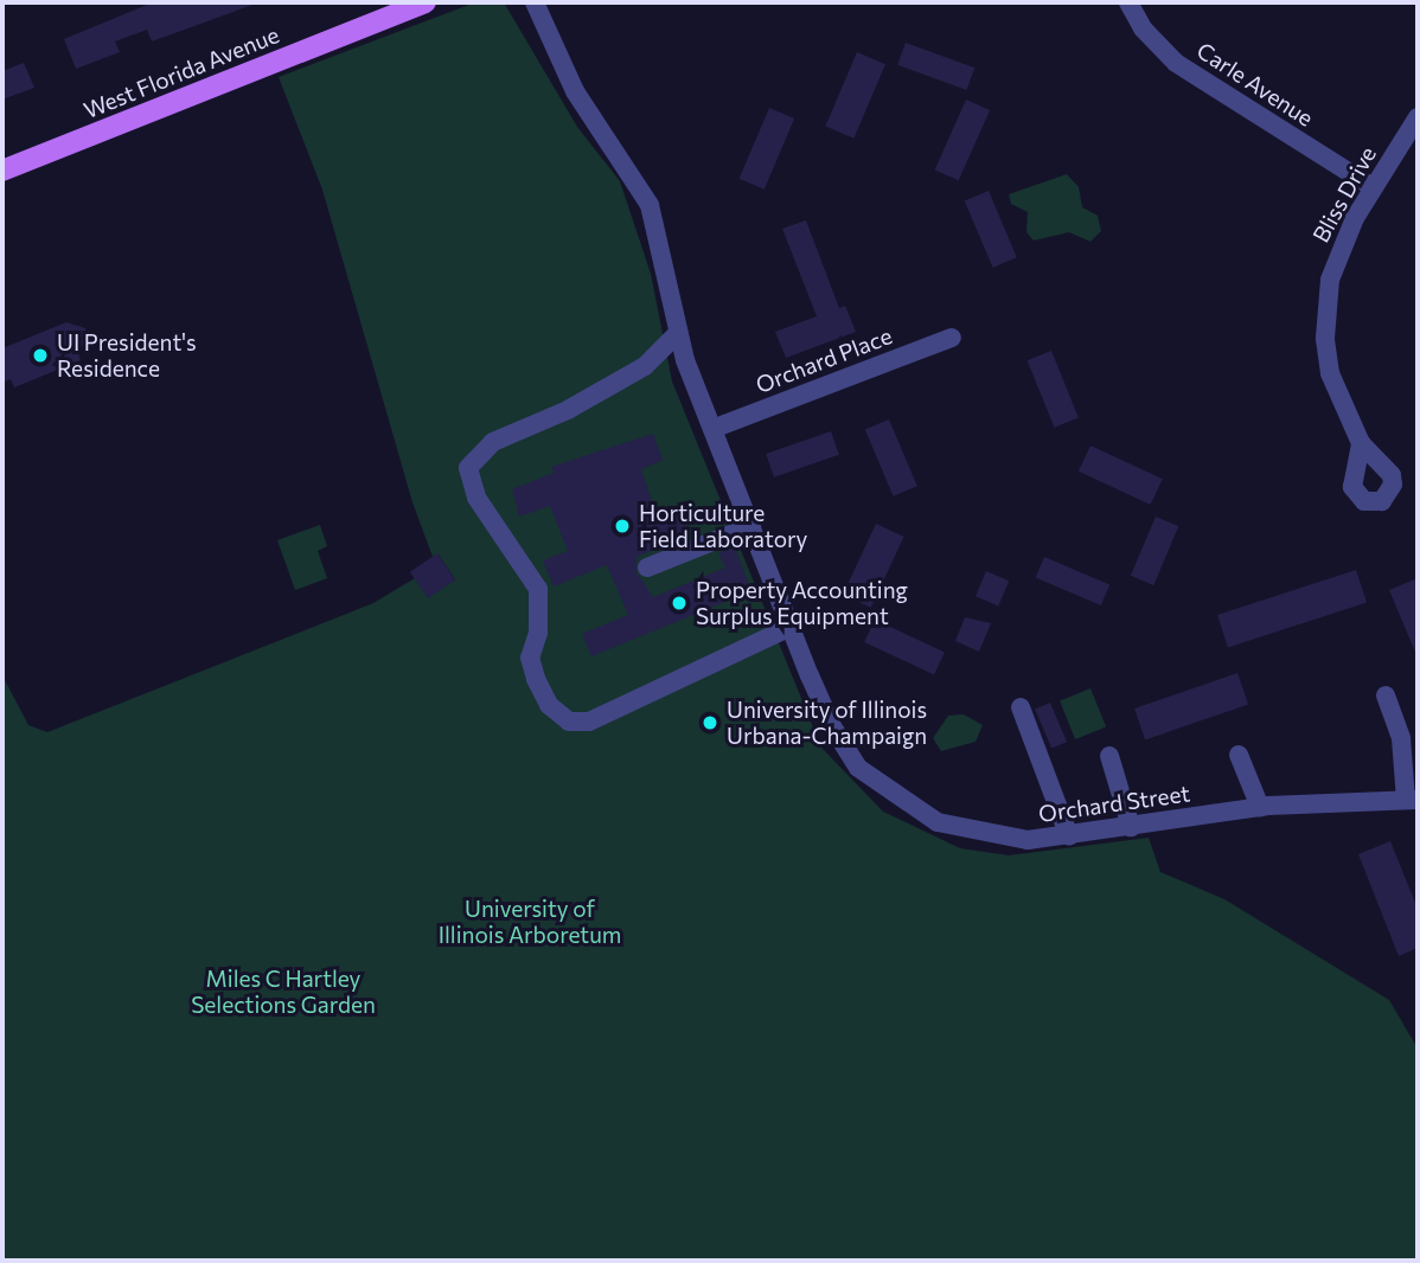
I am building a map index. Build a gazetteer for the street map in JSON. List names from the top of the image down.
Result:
{
  "streets": {
    "main road": ["West Florida Avenue"],
    "street": [
      "Carle Avenue",
      "Bliss Drive",
      "Orchard Place",
      "Orchard Street"
    ]
  },
  "crossings": [
    ["Carle Avenue", "Bliss Drive"],
    ["Orchard Place", "Orchard Street"]
  ],
  "parks": ["University of Illinois Arboretum", "Miles C Hartley Selections Garden"],
  "places": [
    "UI President's Residence",
    "Horticulture Field Laboratory",
    "Property Accounting Surplus Equipment",
    "University of Illinois Urbana-Champaign"
  ]
}
